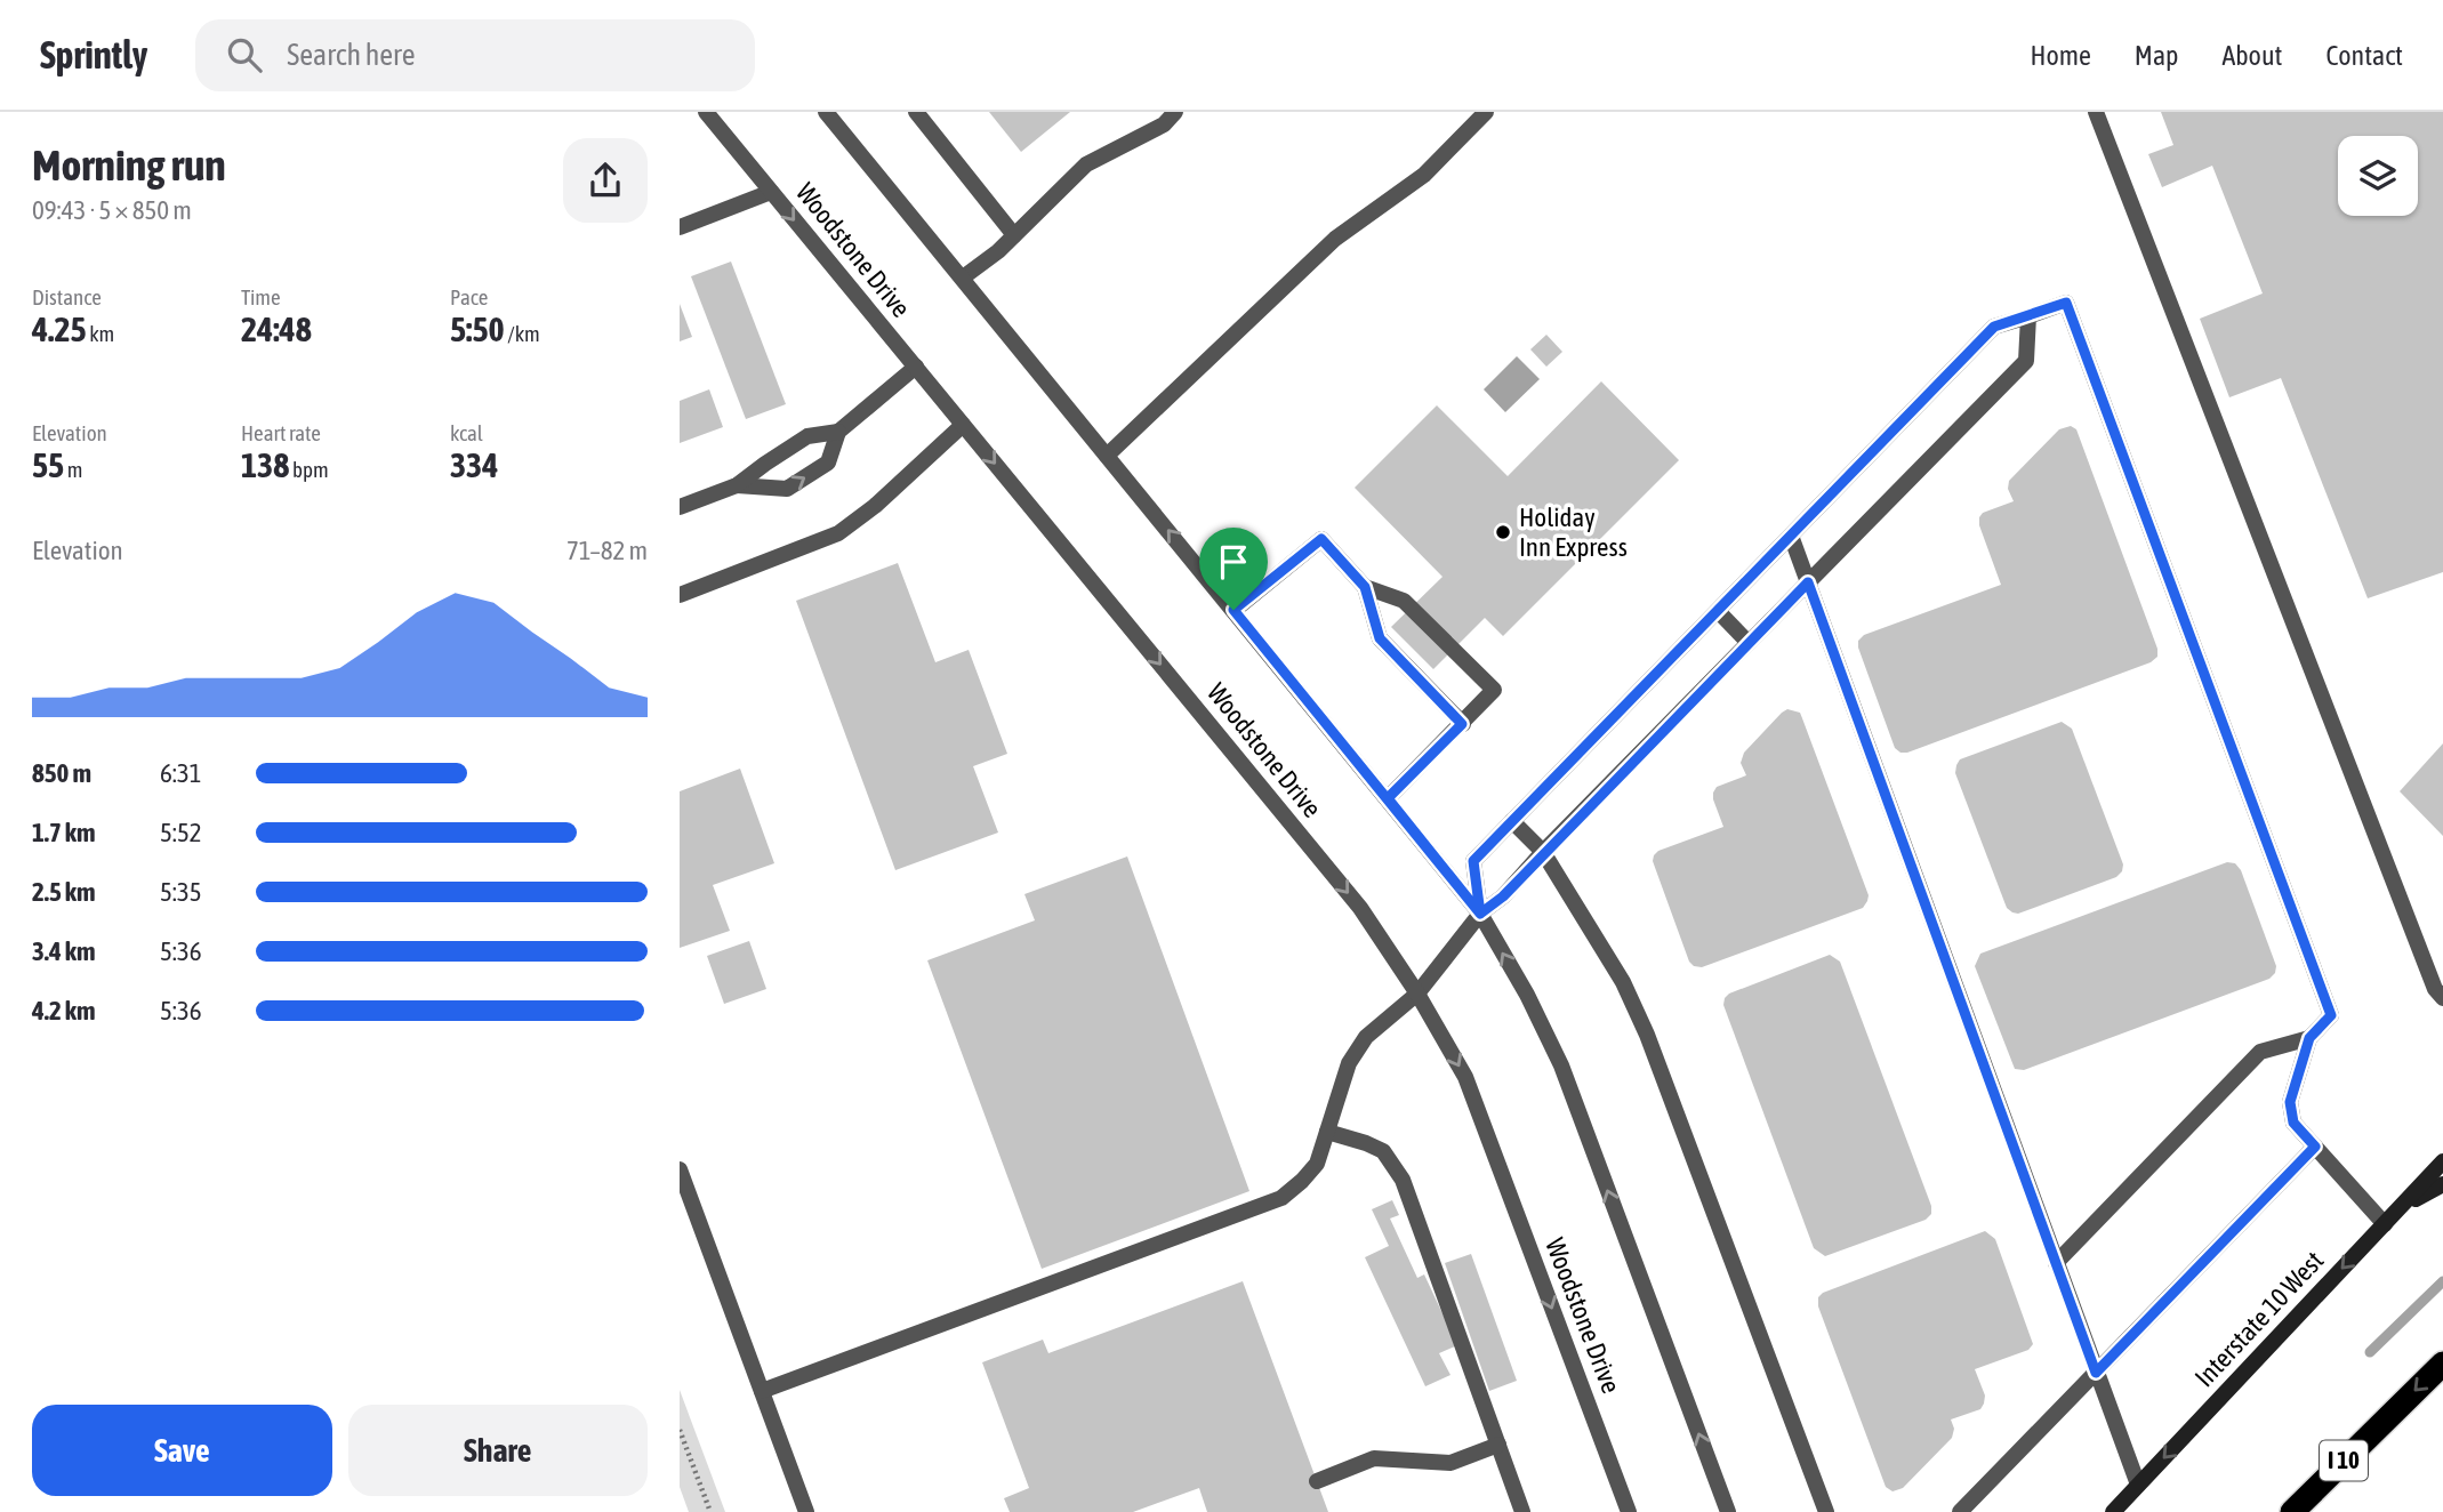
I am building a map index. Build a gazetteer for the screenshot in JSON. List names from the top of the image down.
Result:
{
  "streets": {
    "highway": ["I 10"],
    "main road": ["Interstate 10 West"],
    "street": ["Woodstone Drive"]
  },
  "one_way": ["Interstate 10 West"],
  "places": ["Holiday Inn Express"],
  "page": {
    "header": "Sprintly",
    "search": "Search here",
    "nav": [
      "Home",
      "Map",
      "About",
      "Contact"
    ],
    "heading": ["Morning run", "09:43 · 5 × 850 m"],
    "stats": [
      ["Distance", "4.25 km"],
      ["Time", "24:48"],
      ["Pace", "5:50 /km"],
      ["Elevation", "55 m"],
      ["Heart rate", "138 bpm"],
      ["kcal", "334"]
    ],
    "chart": ["Elevation", "71–82 m"],
    "list": [
      {
        "name": "850 m",
        "note": "6:31"
      },
      {
        "name": "1.7 km",
        "note": "5:52"
      },
      {
        "name": "2.5 km",
        "note": "5:35"
      },
      {
        "name": "3.4 km",
        "note": "5:36"
      },
      {
        "name": "4.2 km",
        "note": "5:36"
      }
    ],
    "buttons": ["Save", "Share"]
  }
}
